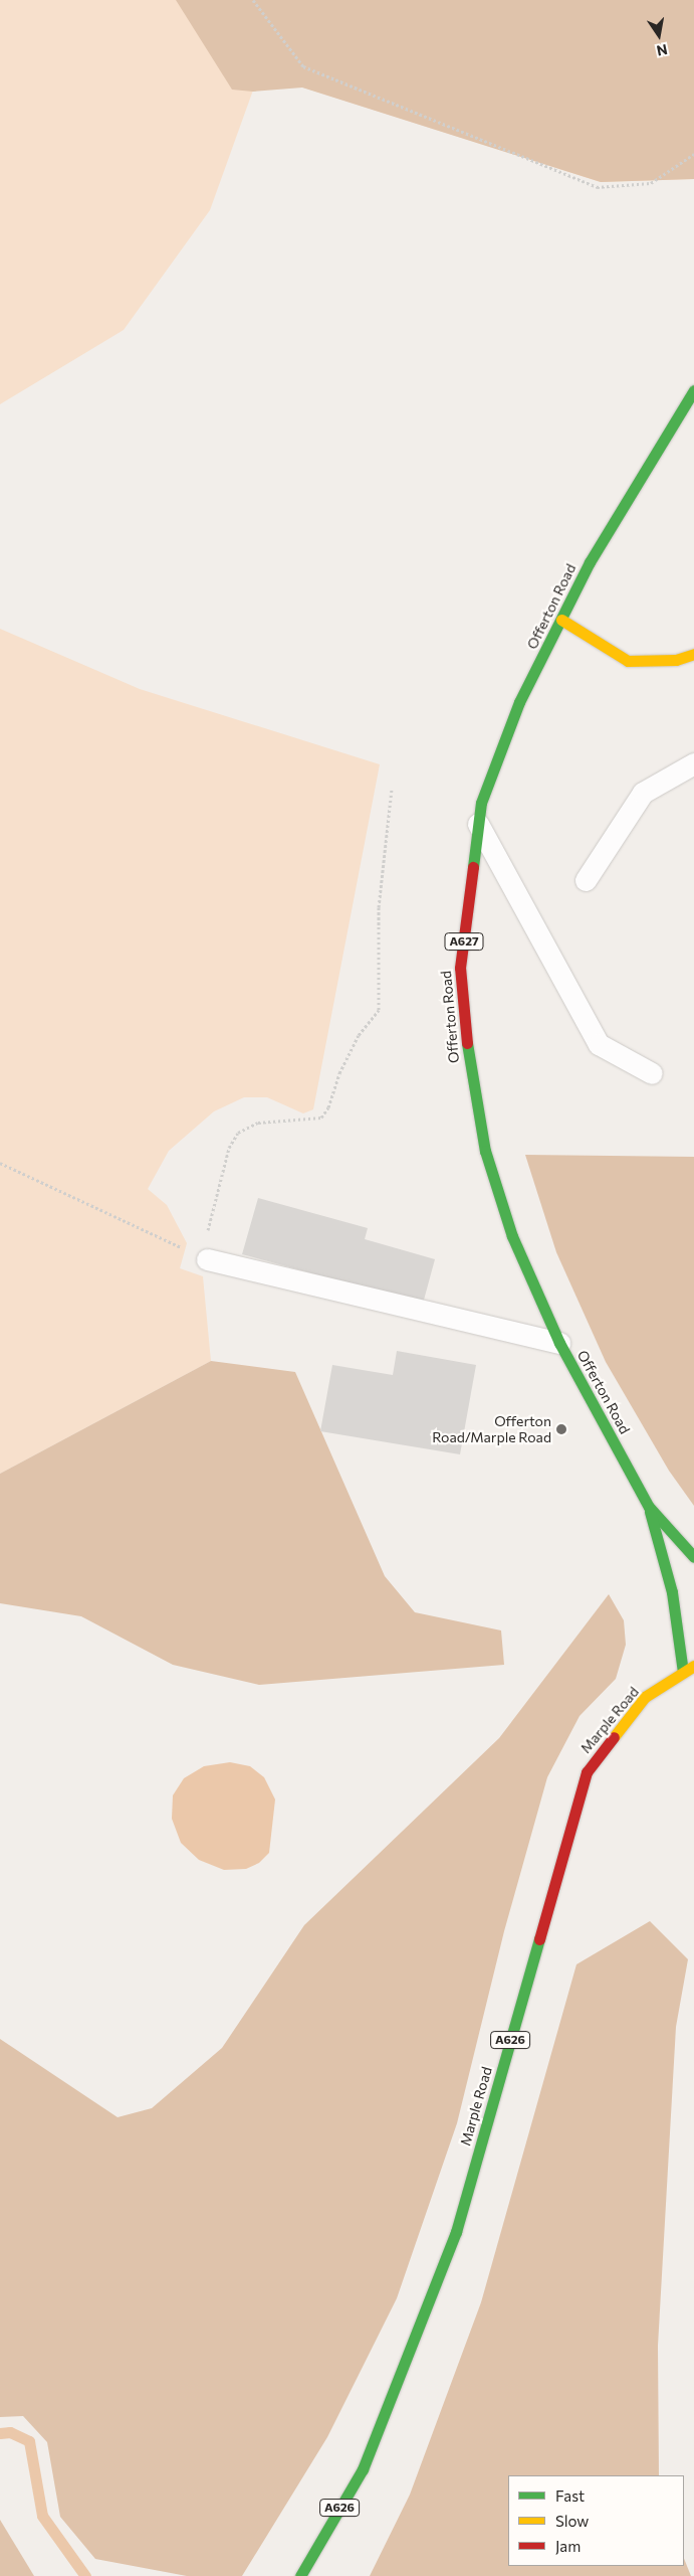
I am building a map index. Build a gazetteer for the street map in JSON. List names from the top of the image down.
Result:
{
  "streets": {
    "main road": [
      "Offerton Road",
      "A627",
      "Marple Road",
      "A626"
    ]
  },
  "crossings": [
    ["Offerton Road", "Marple Road"]
  ],
  "places": ["Offerton Road/Marple Road"],
  "legend": ["Fast", "Slow", "Jam"],
  "north": "bottom"
}
